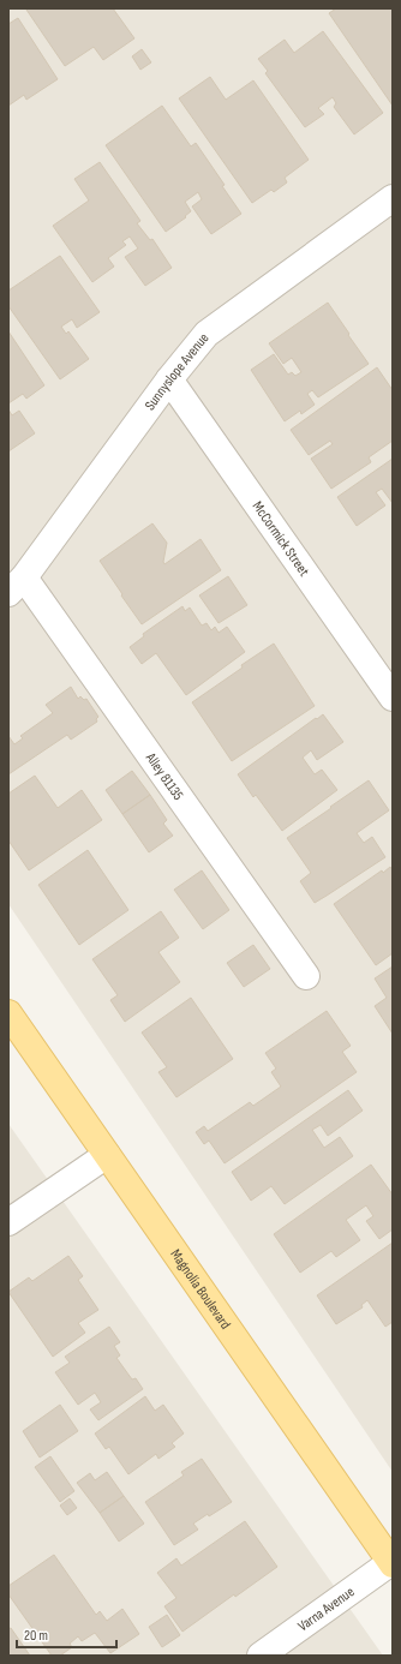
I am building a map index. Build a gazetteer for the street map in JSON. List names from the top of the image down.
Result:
{
  "streets": {
    "main road": ["Magnolia Boulevard"],
    "street": [
      "Sunnyslope Avenue",
      "McCormick Street",
      "Alley 81135",
      "Varna Avenue"
    ]
  },
  "crossings": [
    ["Sunnyslope Avenue", "McCormick Street"],
    ["Sunnyslope Avenue", "Alley 81135"],
    ["Magnolia Boulevard", "Varna Avenue"]
  ],
  "scale_bar": "20 m"
}
